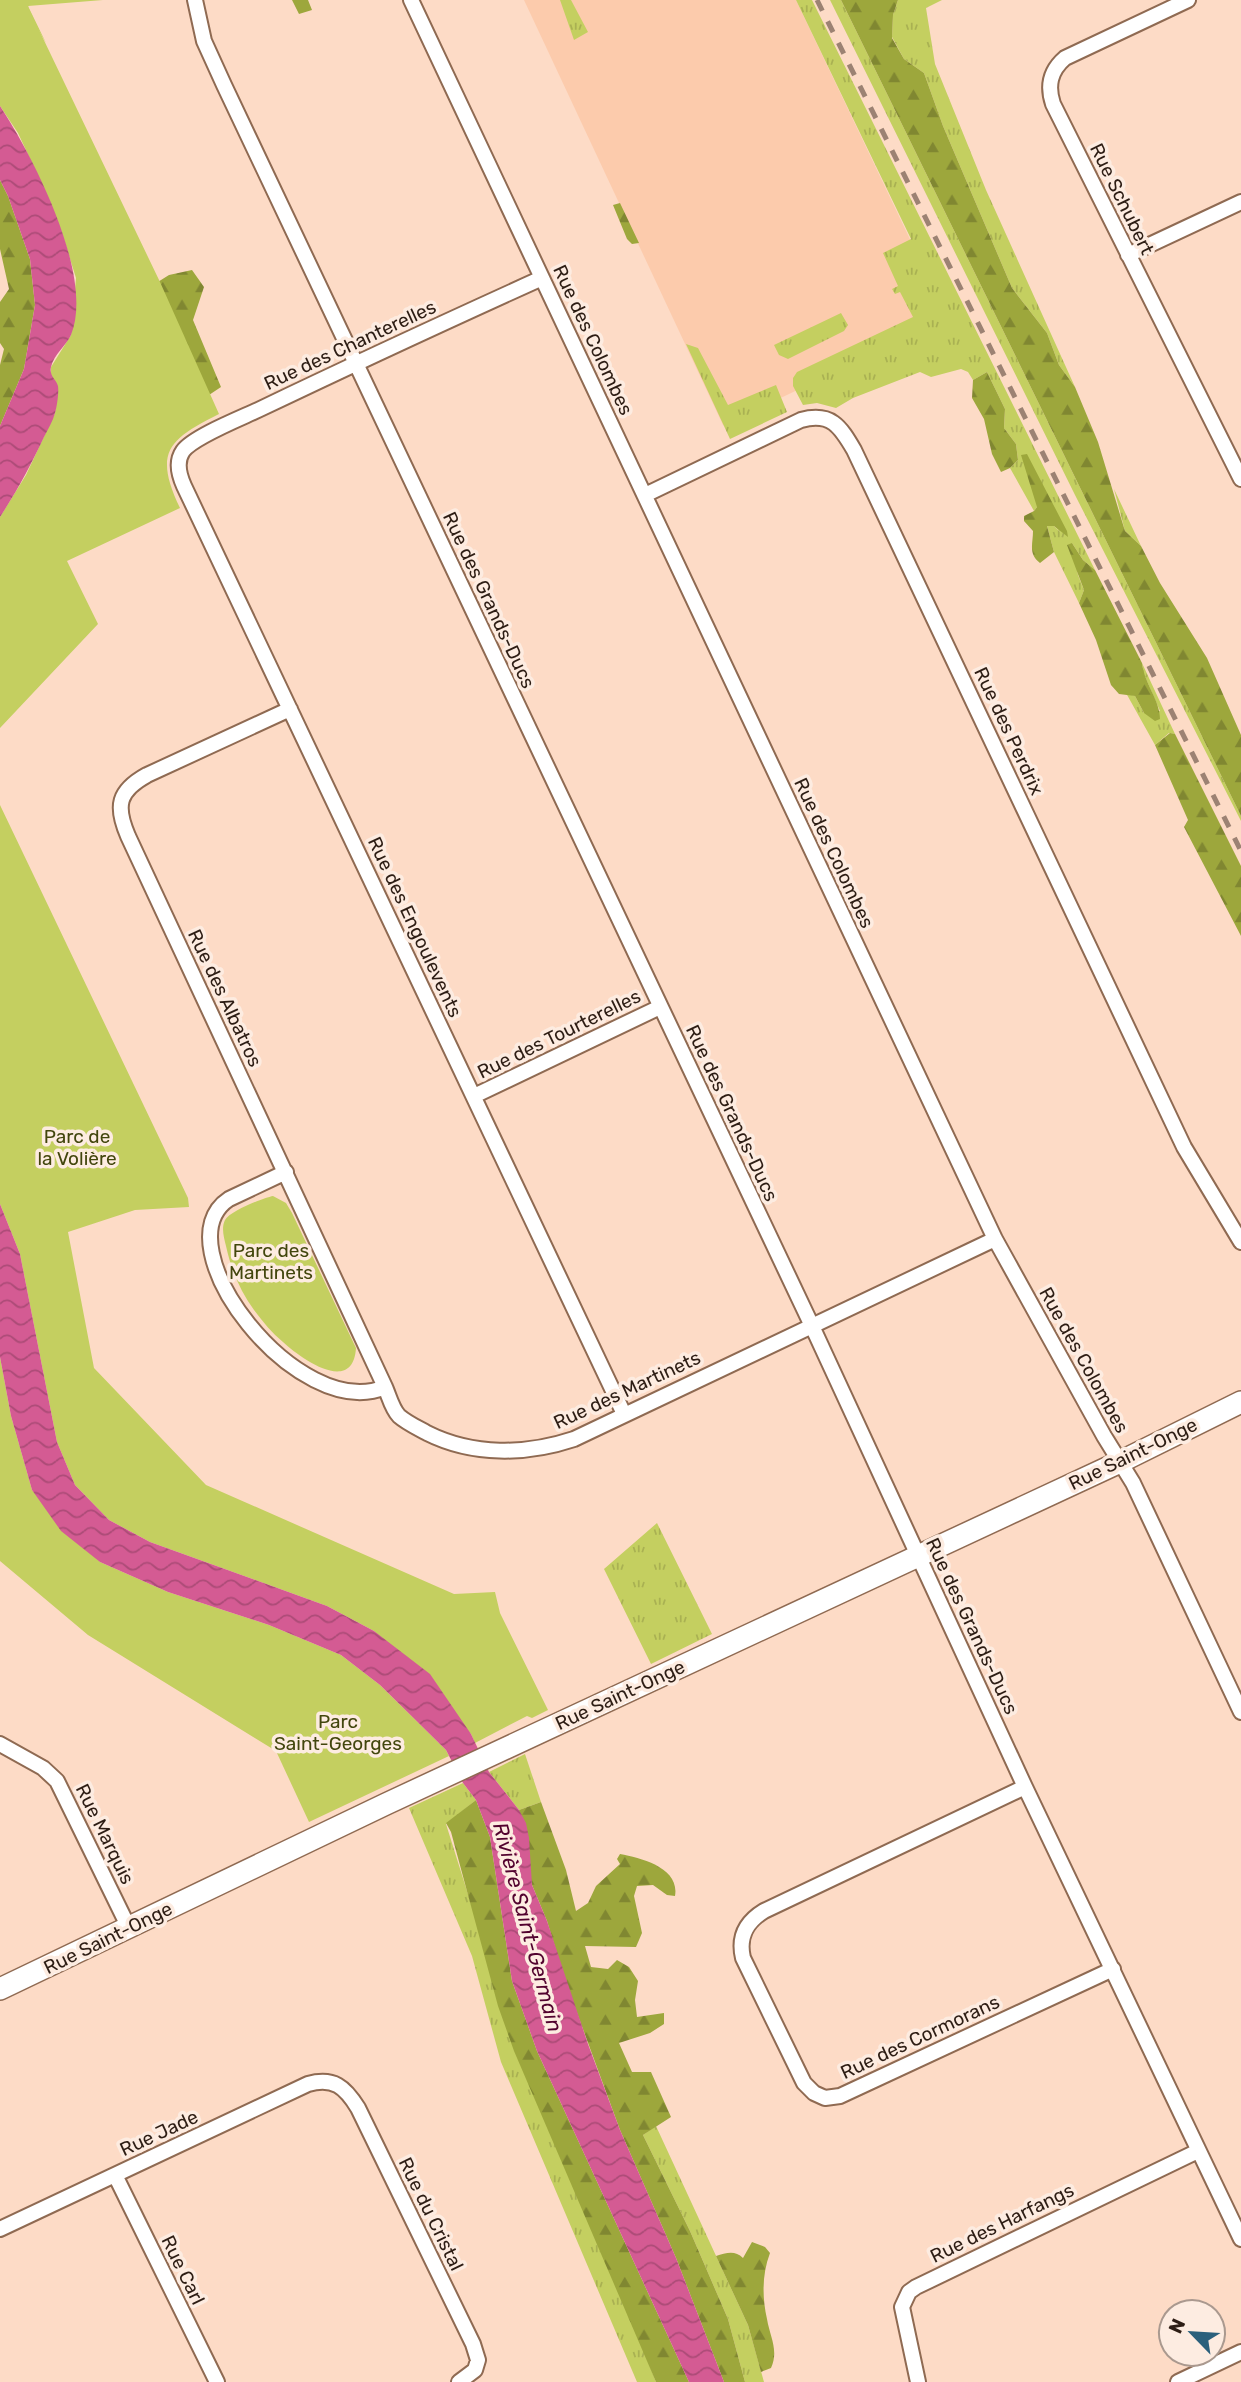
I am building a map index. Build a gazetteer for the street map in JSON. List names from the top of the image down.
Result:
{
  "streets": {
    "street": [
      "Rue Schubert",
      "Rue des Colombes",
      "Rue des Chanterelles",
      "Rue des Grands-Ducs",
      "Rue des Perdrix",
      "Rue des Engoulevents",
      "Rue des Albatros",
      "Rue des Tourterelles",
      "Rue des Martinets",
      "Rue Saint-Onge",
      "Rue Marquis",
      "Rue des Cormorans",
      "Rue Jade",
      "Rue du Cristal",
      "Rue des Harfangs",
      "Rue Carl"
    ]
  },
  "crossings": [
    ["Rue des Colombes", "Rue des Chanterelles"],
    ["Rue des Colombes", "Rue des Perdrix"],
    ["Rue des Colombes", "Rue des Martinets"],
    ["Rue des Colombes", "Rue Saint-Onge"],
    ["Rue des Chanterelles", "Rue des Grands-Ducs"],
    ["Rue des Chanterelles", "Rue des Engoulevents"],
    ["Rue des Grands-Ducs", "Rue des Tourterelles"],
    ["Rue des Grands-Ducs", "Rue des Martinets"],
    ["Rue des Grands-Ducs", "Rue Saint-Onge"],
    ["Rue des Grands-Ducs", "Rue des Cormorans"],
    ["Rue des Grands-Ducs", "Rue des Harfangs"],
    ["Rue des Engoulevents", "Rue des Albatros"],
    ["Rue des Engoulevents", "Rue des Tourterelles"],
    ["Rue des Engoulevents", "Rue des Martinets"],
    ["Rue des Albatros", "Rue des Martinets"],
    ["Rue Saint-Onge", "Rue Marquis"],
    ["Rue Jade", "Rue du Cristal"],
    ["Rue Jade", "Rue Carl"]
  ],
  "water": ["Rivière Saint-Germain"],
  "parks": ["Parc de la Volière", "Parc des Martinets", "Parc Saint-Georges"],
  "north": "top left"
}
